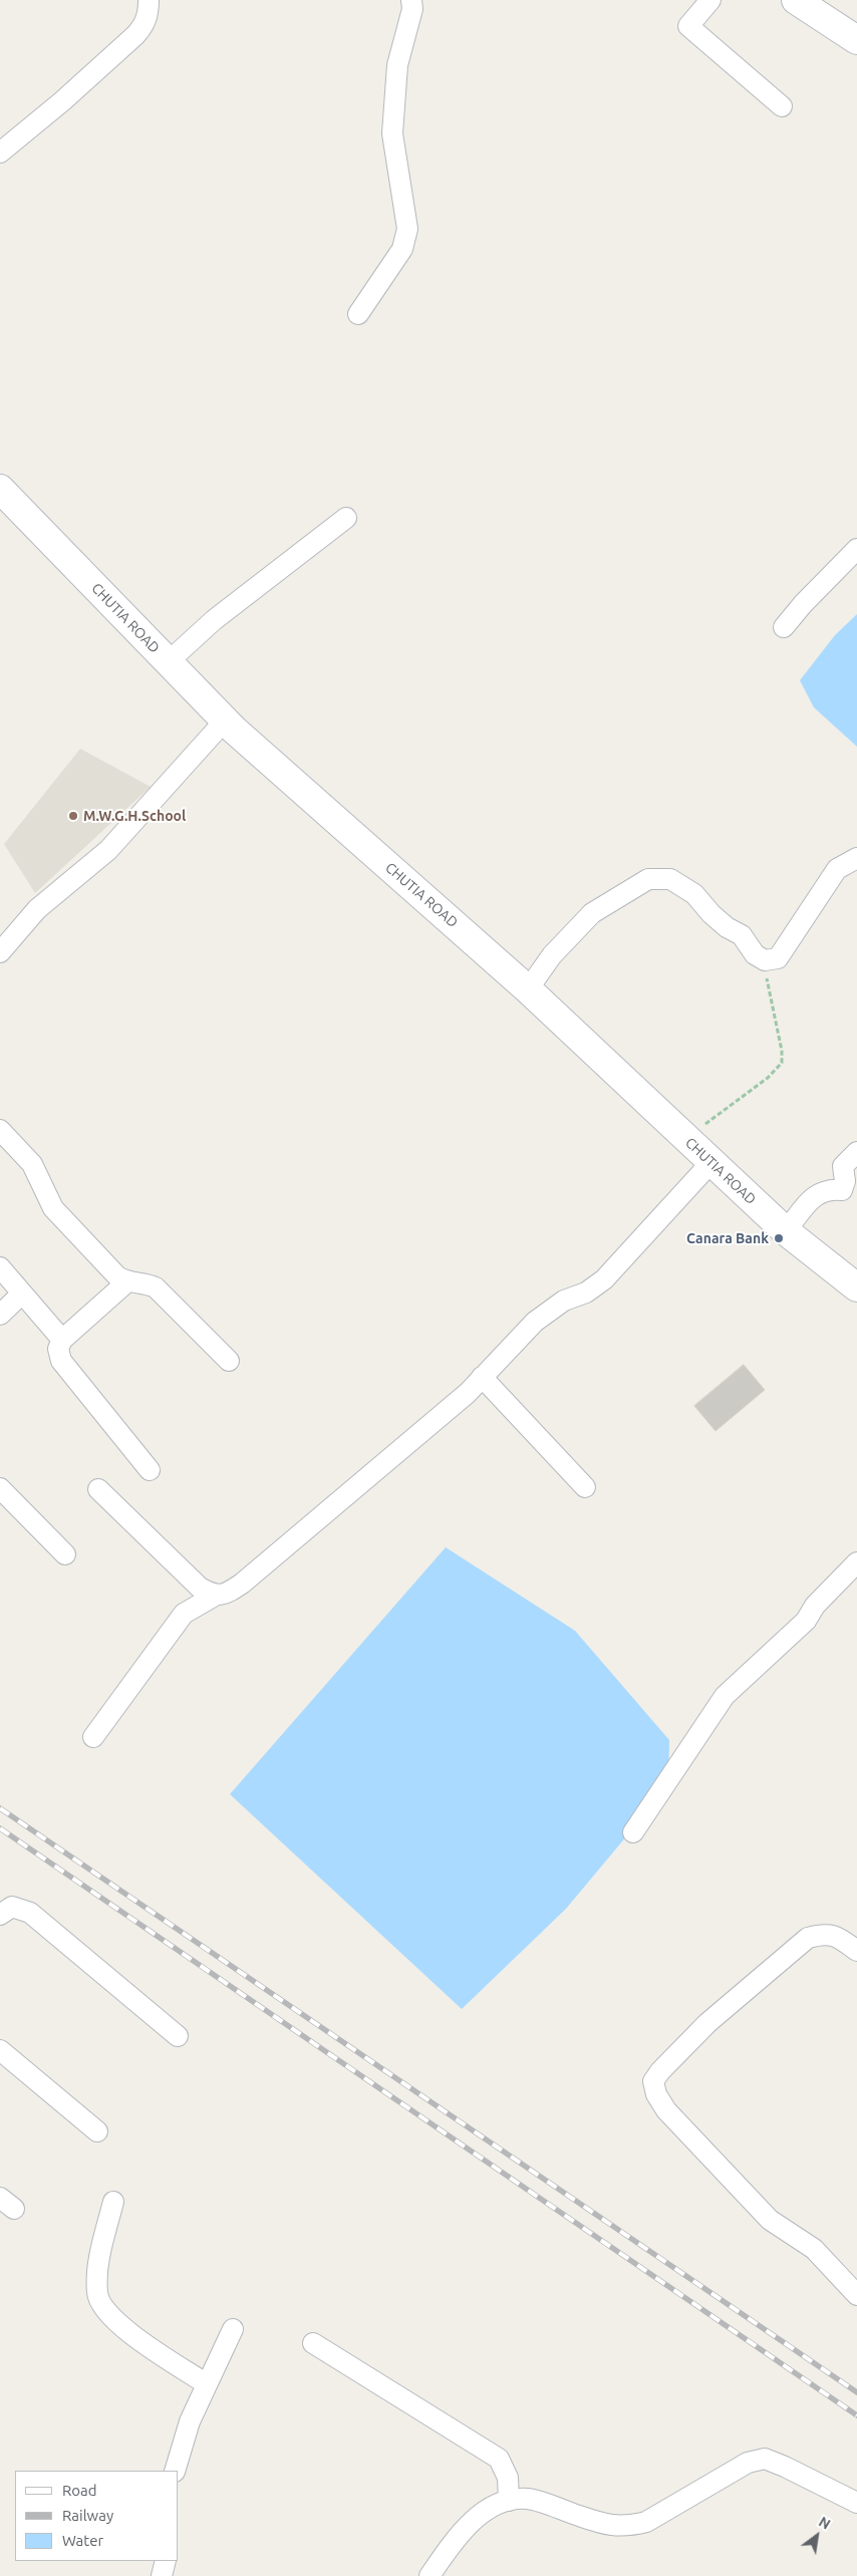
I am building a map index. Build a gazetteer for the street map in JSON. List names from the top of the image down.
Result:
{
  "streets": {
    "street": ["CHUTIA ROAD"]
  },
  "places": ["M.W.G.H.School", "Canara Bank"],
  "legend": ["Road", "Railway", "Water"],
  "north": "top right"
}
